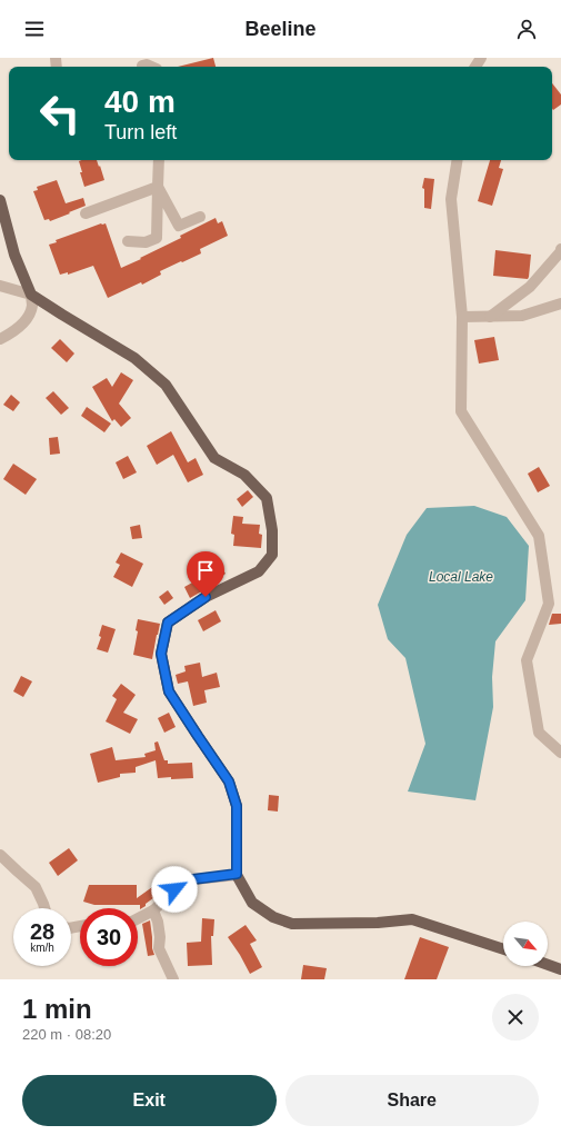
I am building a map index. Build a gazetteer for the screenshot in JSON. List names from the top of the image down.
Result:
{
  "water": ["Local Lake"],
  "north": "bottom right",
  "page": {
    "header": "Beeline",
    "turn": ["40 m", "Turn left"],
    "speed": "28 km/h",
    "limit": "30",
    "heading": ["1 min", "220 m · 08:20"],
    "buttons": ["Exit", "Share"]
  }
}
